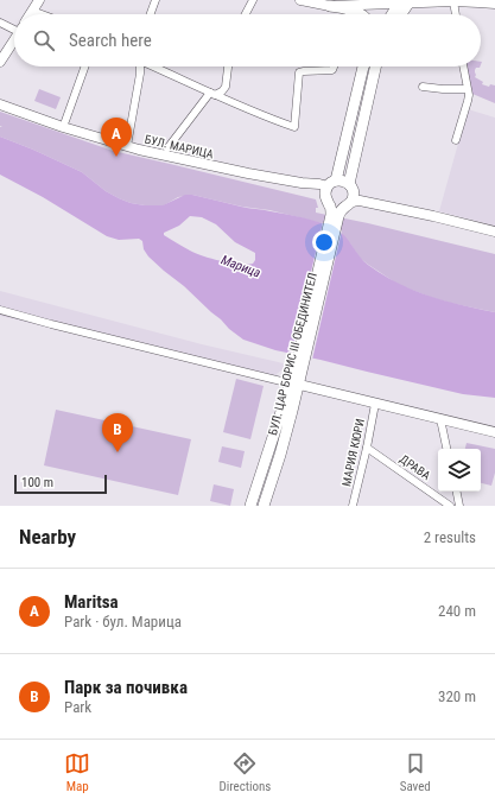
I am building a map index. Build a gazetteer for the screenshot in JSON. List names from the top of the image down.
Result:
{
  "streets": {
    "main road": ["БУЛ. ЦАР БОРИС III ОБЕДИНИТЕЛ"],
    "street": ["БУЛ. МАРИЦА", "МАРИЯ КЮРИ", "ДРАВА"]
  },
  "crossings": [
    ["МАРИЯ КЮРИ", "ДРАВА"]
  ],
  "water": ["Марица"],
  "scale_bar": "100 m",
  "page": {
    "search": "Search here",
    "pins": ["A", "B"],
    "scale": "100 m",
    "heading": ["Nearby", "2 results"],
    "list": [
      {
        "mark": "A",
        "name": "Maritsa",
        "note": "Park · бул. Марица",
        "value": "240 m"
      },
      {
        "mark": "B",
        "name": "Парк за почивка",
        "note": "Park",
        "value": "320 m"
      }
    ],
    "nav": ["Map", "Directions", "Saved"]
  }
}
